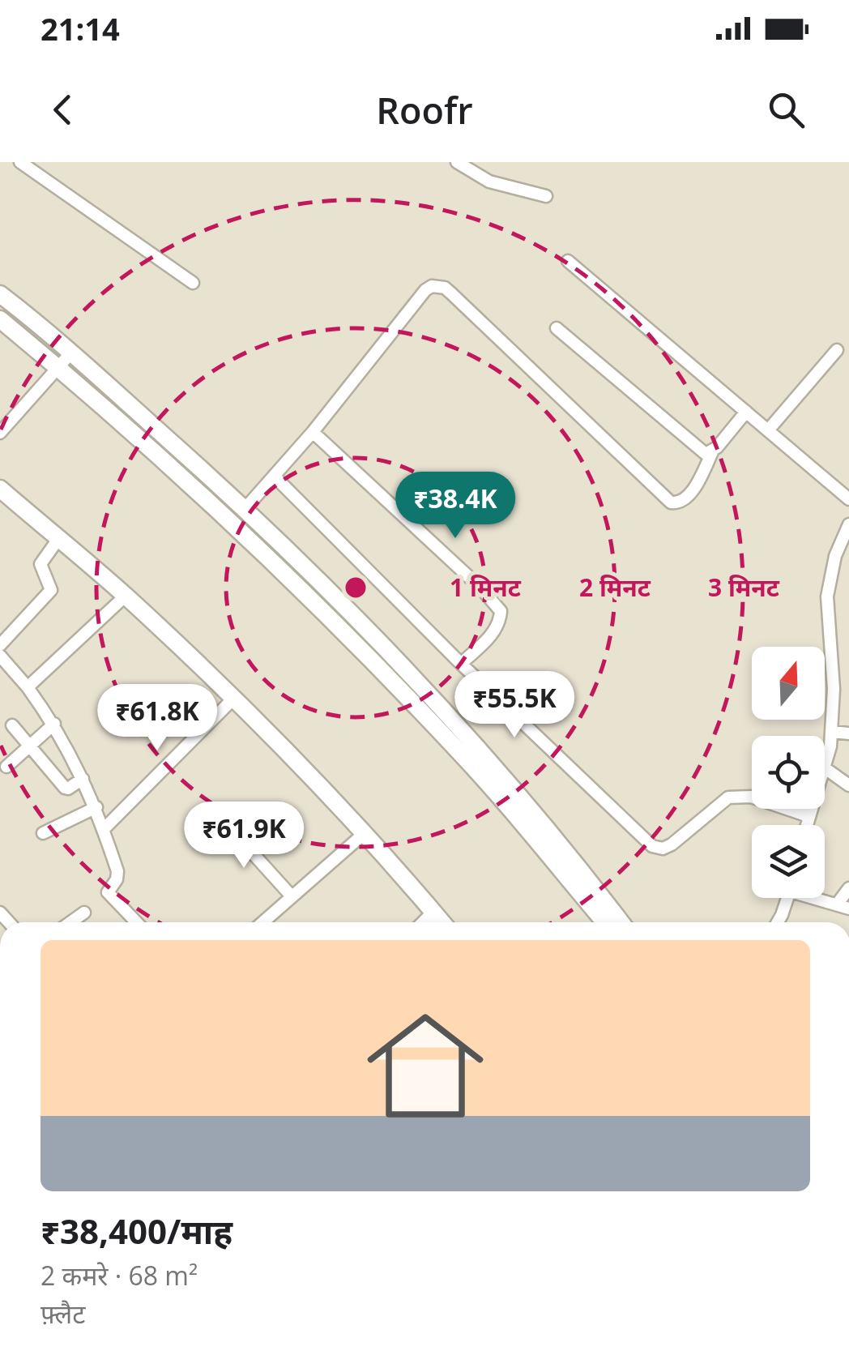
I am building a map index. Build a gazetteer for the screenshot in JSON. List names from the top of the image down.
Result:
{
  "north": "top",
  "page": {
    "status": "21:14",
    "header": "Roofr",
    "price": [
      "₹38.4K",
      "₹55.5K",
      "₹61.8K",
      "₹61.9K"
    ],
    "list": [
      {
        "name": "₹38,400/माह",
        "note": "2 कमरे · 68 m² · फ़्लैट"
      }
    ]
  },
  "rings": ["1 मिनट", "2 मिनट", "3 मिनट"]
}
